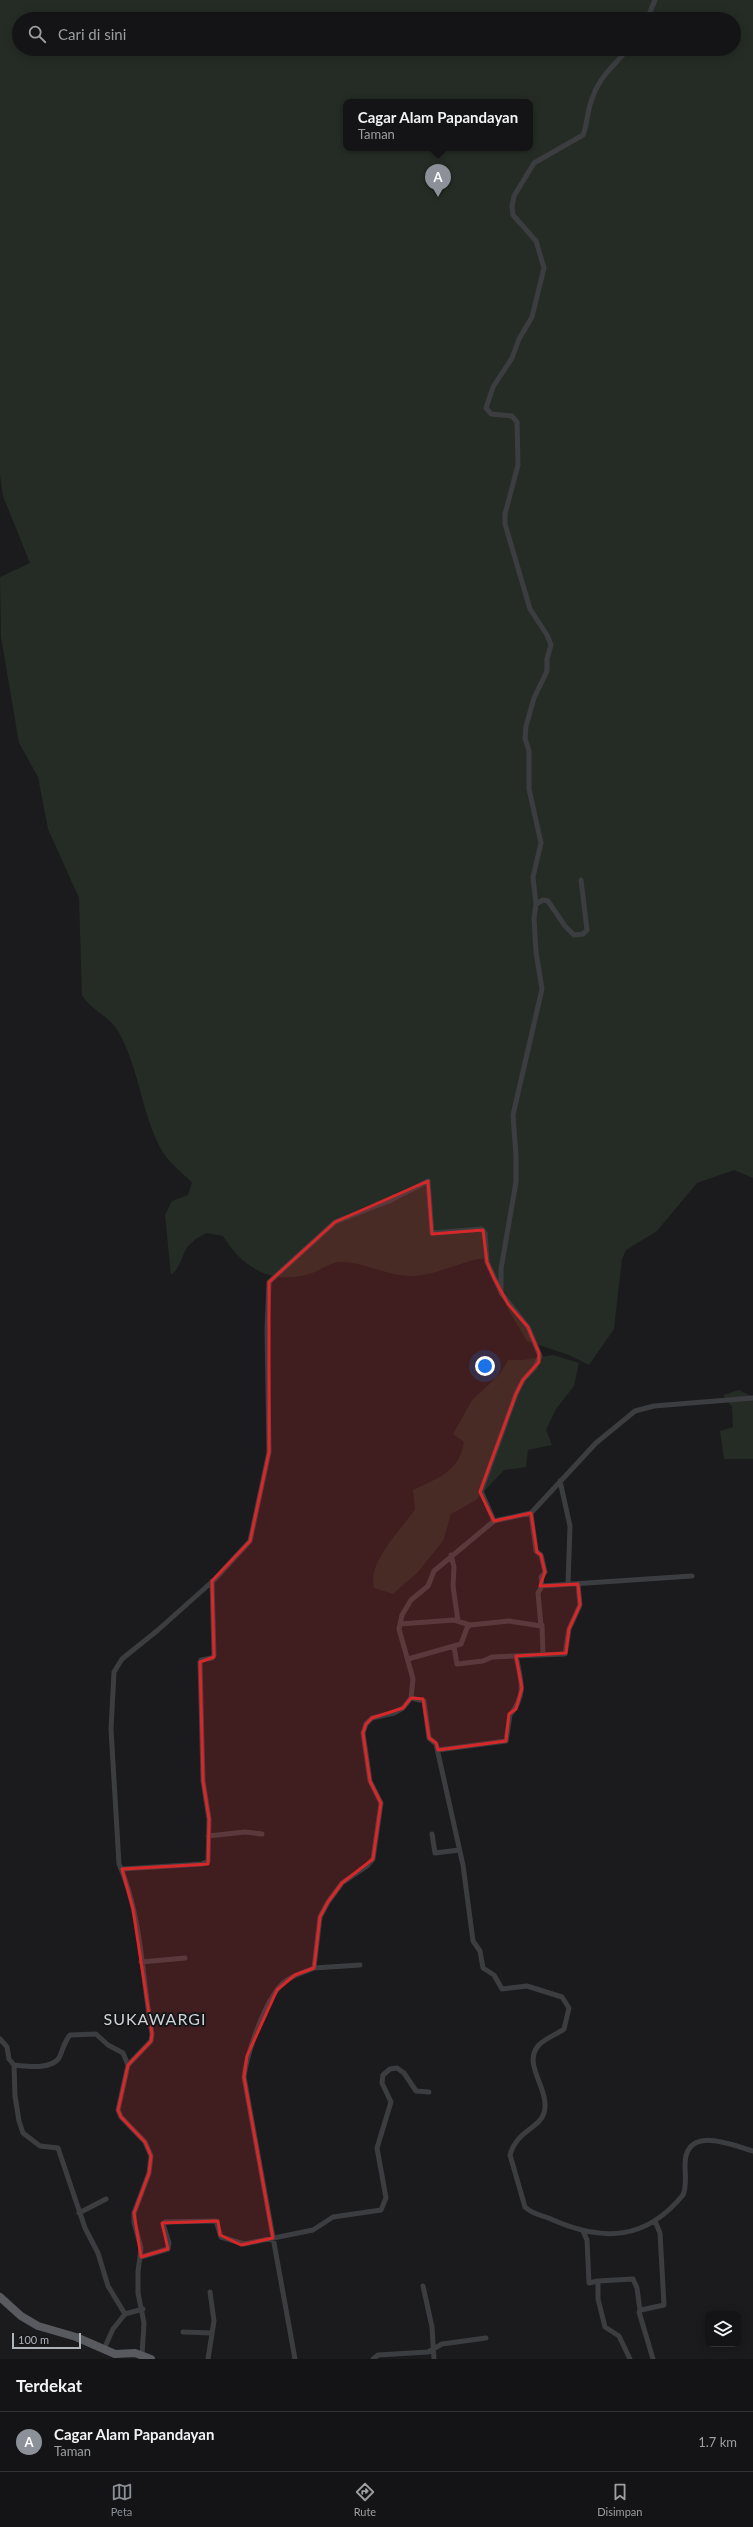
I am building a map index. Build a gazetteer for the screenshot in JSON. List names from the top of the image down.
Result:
{
  "districts": ["SUKAWARGI"],
  "scale_bar": "100 m",
  "page": {
    "search": "Cari di sini",
    "popup": ["Cagar Alam Papandayan", "Taman"],
    "pins": "A",
    "scale": "100 m",
    "heading": "Terdekat",
    "list": [
      {
        "mark": "A",
        "name": "Cagar Alam Papandayan",
        "note": "Taman",
        "value": "1.7 km"
      }
    ],
    "nav": ["Peta", "Rute", "Disimpan"]
  }
}
